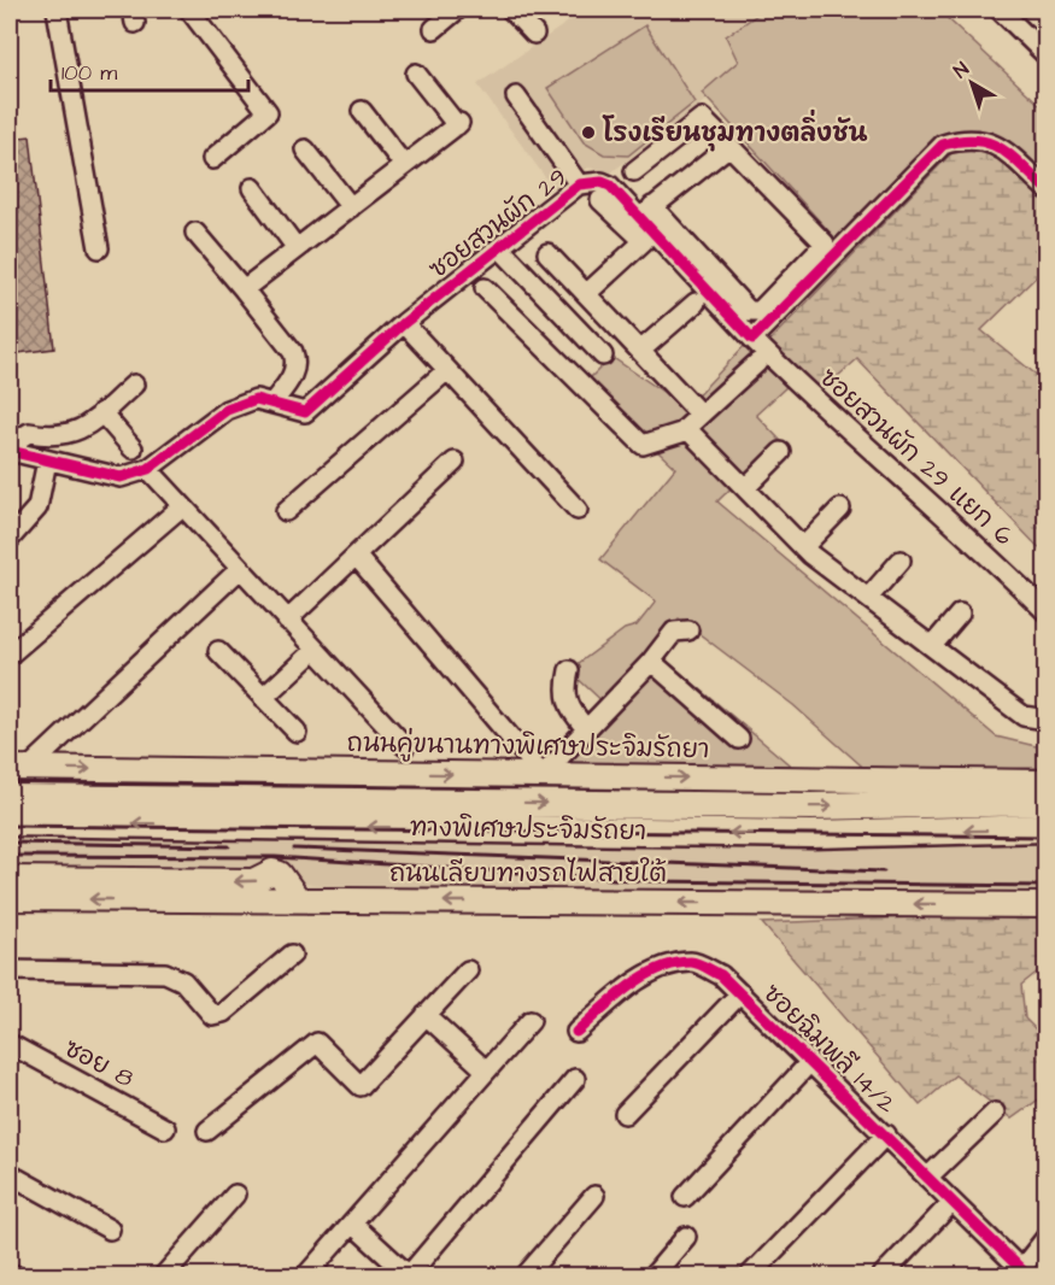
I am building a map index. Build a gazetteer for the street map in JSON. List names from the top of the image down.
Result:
{
  "streets": {
    "highway": ["ทางพิเศษประจิมรัถยา"],
    "main road": ["ถนนคู่ขนานทางพิเศษประจิมรัถยา", "ถนนเลียบทางรถไฟสายใต้"],
    "street": [
      "ซอยสวนผัก 29",
      "ซอยสวนผัก 29 แยก 6",
      "ซอยฉิมพลี 14/2",
      "ซอย 8"
    ]
  },
  "crossings": [
    ["ซอยสวนผัก 29", "ซอยสวนผัก 29 แยก 6"]
  ],
  "places": ["โรงเรียนชุมทางตลิ่งชัน"],
  "scale_bar": "100 m",
  "north": "top left"
}
